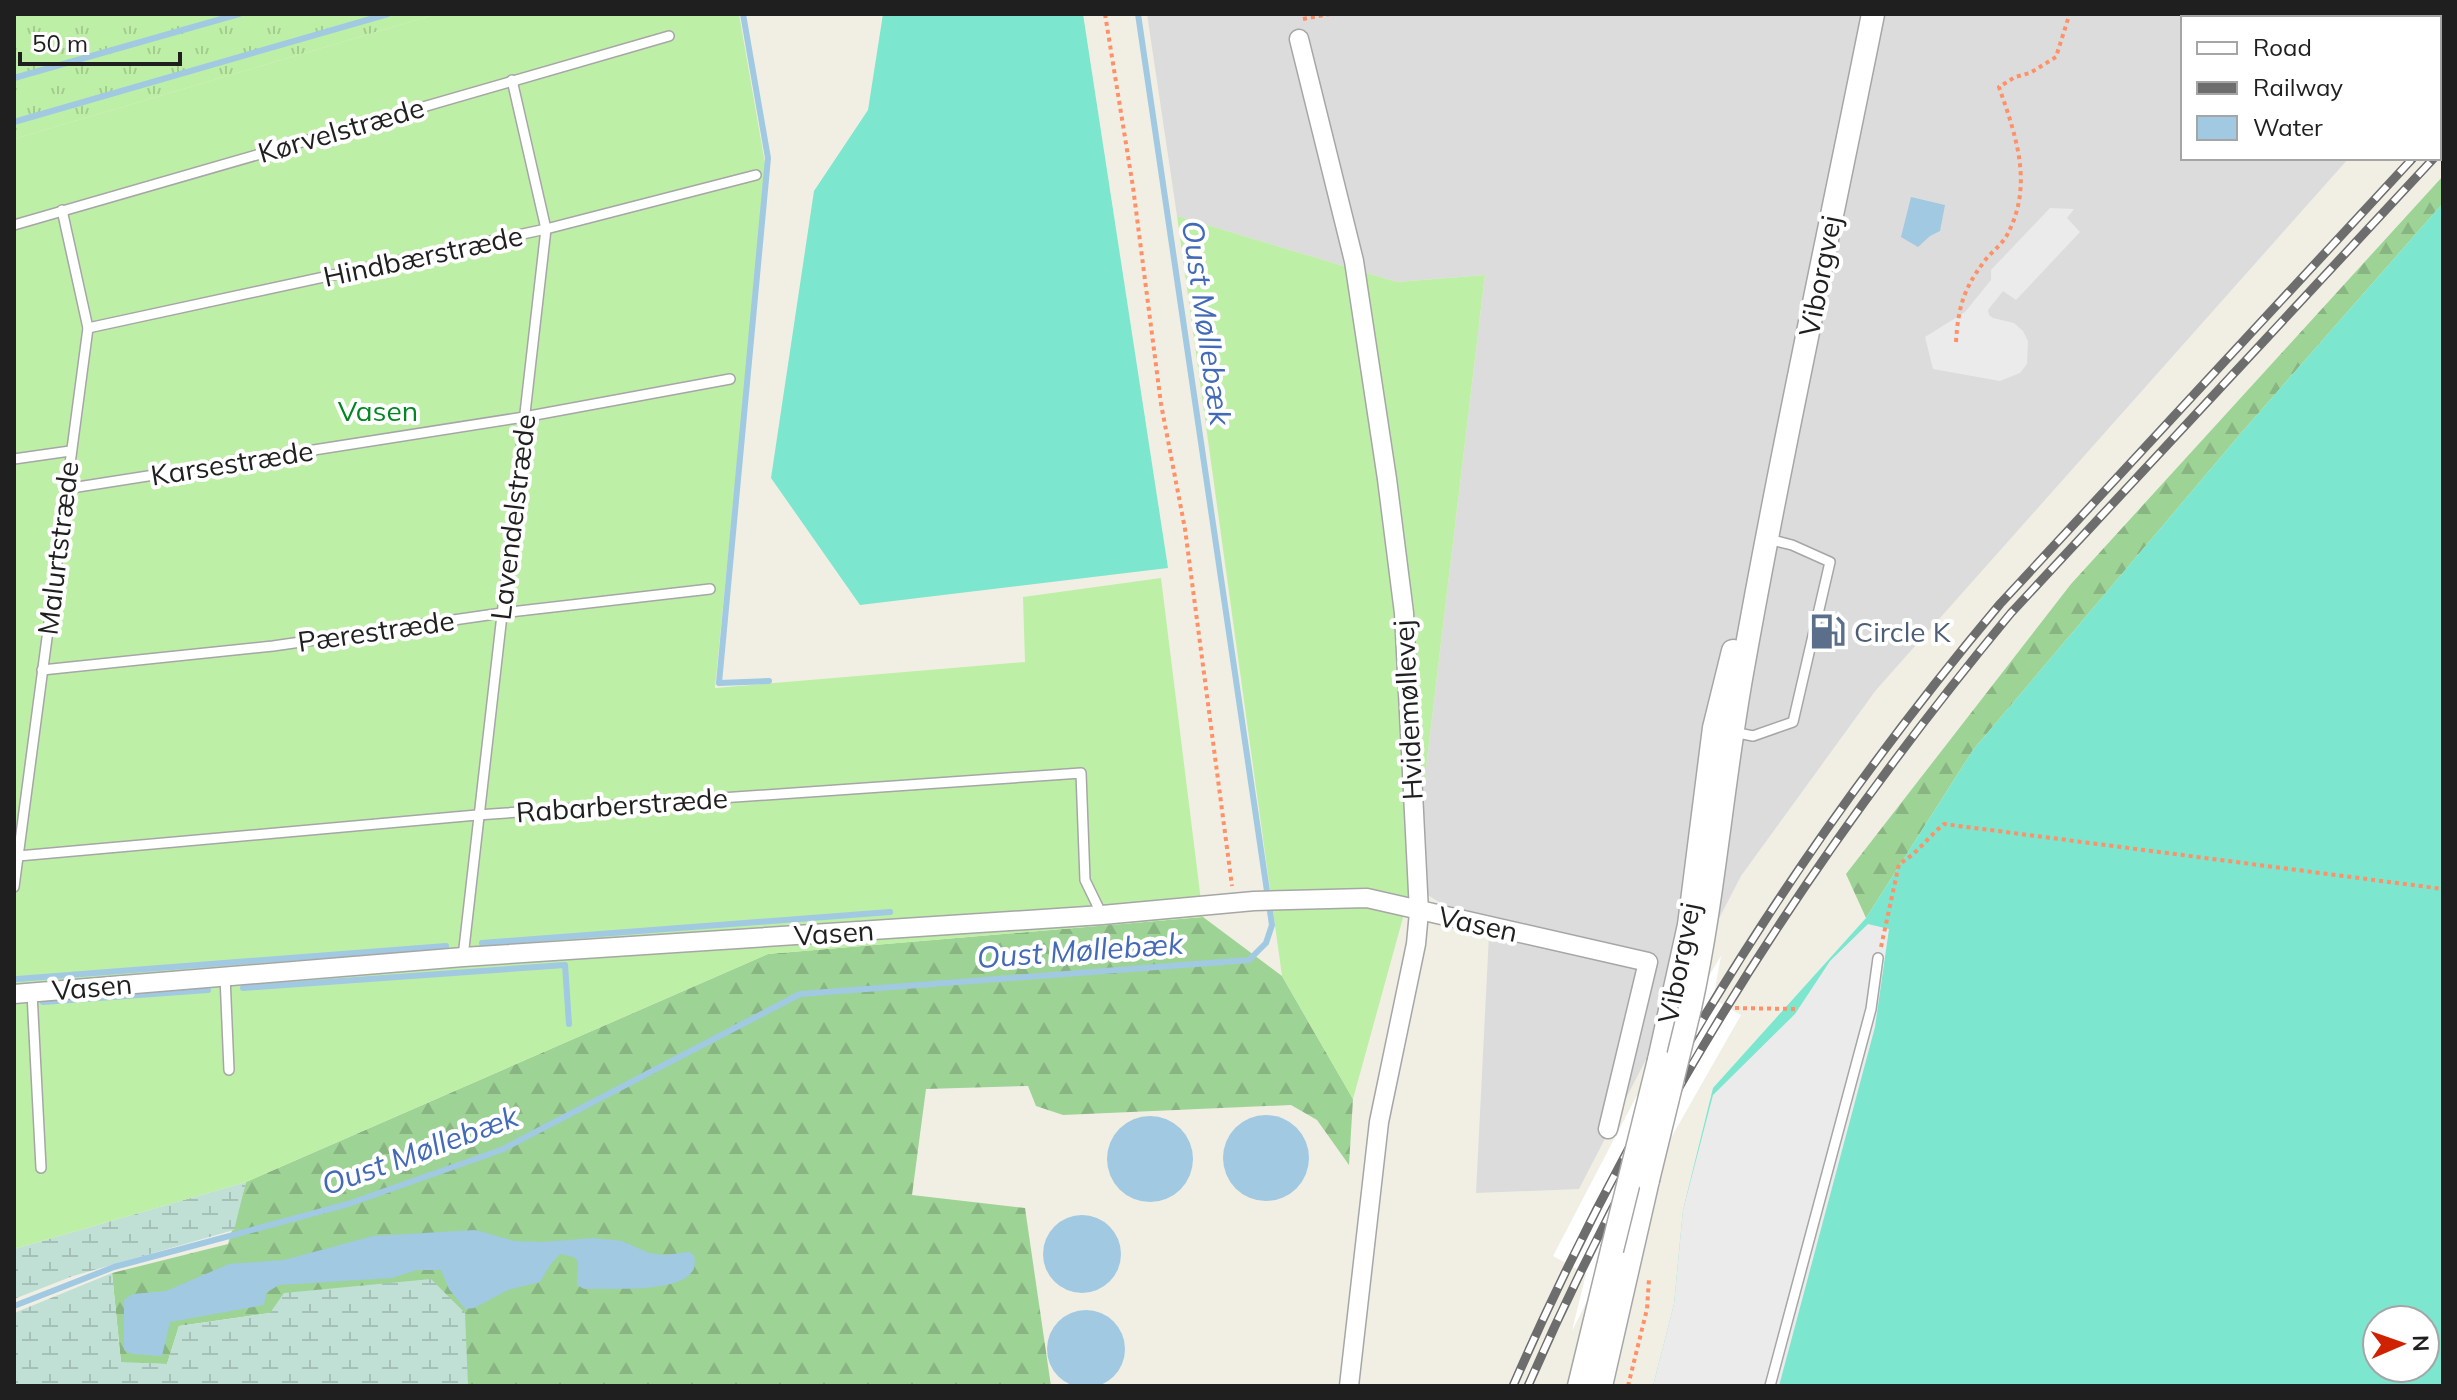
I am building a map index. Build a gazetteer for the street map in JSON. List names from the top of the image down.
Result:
{
  "streets": {
    "street": ["Viborgvej", "Hvidemøllevej", "Vasen"],
    "lane": [
      "Kørvelstræde",
      "Hindbærstræde",
      "Karsestræde",
      "Lavendelstræde",
      "Malurtstræde",
      "Pærestræde",
      "Rabarberstræde"
    ]
  },
  "crossings": [
    ["Kørvelstræde", "Lavendelstræde"],
    ["Kørvelstræde", "Malurtstræde"],
    ["Hindbærstræde", "Lavendelstræde"],
    ["Hindbærstræde", "Malurtstræde"],
    ["Viborgvej", "Vasen"],
    ["Karsestræde", "Lavendelstræde"],
    ["Karsestræde", "Malurtstræde"],
    ["Lavendelstræde", "Pærestræde"],
    ["Lavendelstræde", "Rabarberstræde"],
    ["Lavendelstræde", "Vasen"],
    ["Malurtstræde", "Pærestræde"],
    ["Malurtstræde", "Rabarberstræde"],
    ["Hvidemøllevej", "Vasen"],
    ["Rabarberstræde", "Vasen"]
  ],
  "water": ["Oust Møllebæk"],
  "parks": ["Vasen"],
  "places": {
    "fuel station": ["Circle K"]
  },
  "legend": ["Road", "Railway", "Water"],
  "scale_bar": "50 m",
  "north": "right"
}
